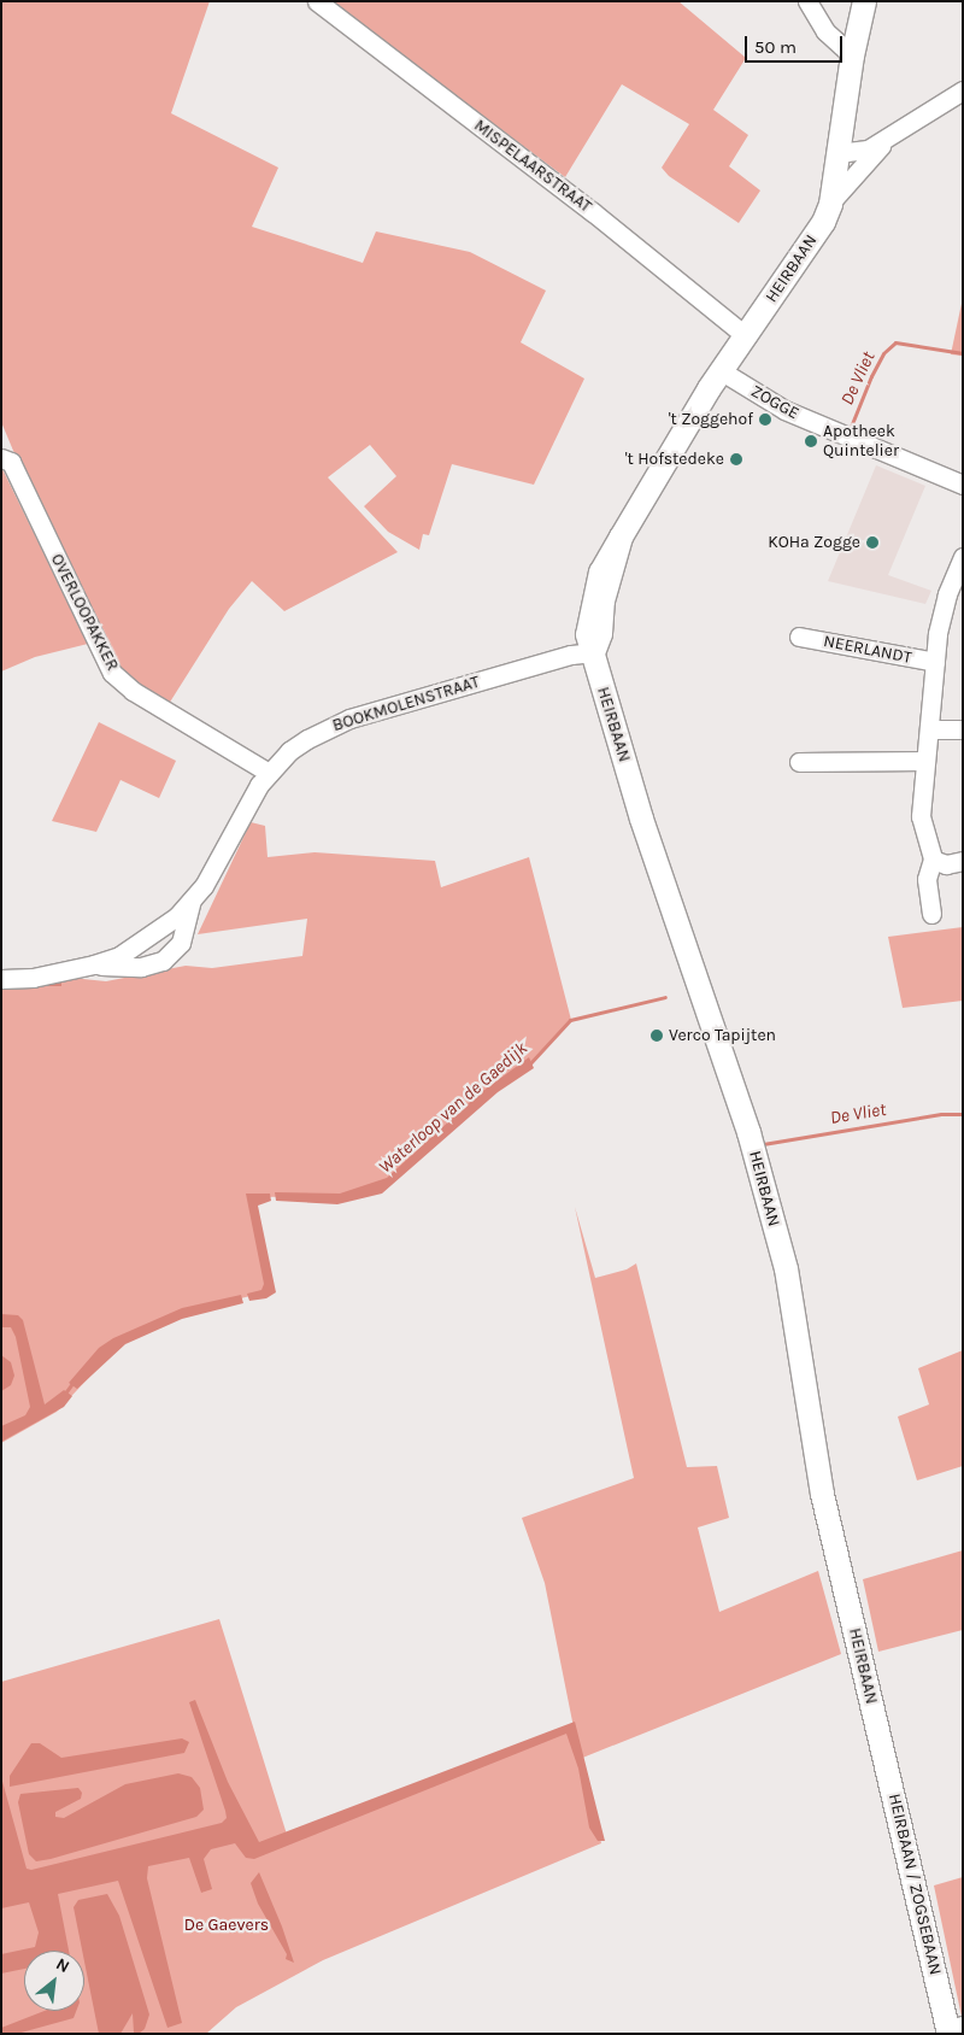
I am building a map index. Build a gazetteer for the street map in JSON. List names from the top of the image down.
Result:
{
  "streets": {
    "main road": ["HEIRBAAN", "HEIRBAAN / ZOGSEBAAN"],
    "street": [
      "MISPELAARSTRAAT",
      "ZOGGE",
      "OVERLOOPAKKER",
      "NEERLANDT",
      "BOOKMOLENSTRAAT"
    ]
  },
  "crossings": [
    ["MISPELAARSTRAAT", "HEIRBAAN"],
    ["HEIRBAAN", "ZOGGE"],
    ["HEIRBAAN", "BOOKMOLENSTRAAT"],
    ["HEIRBAAN", "HEIRBAAN / ZOGSEBAAN"],
    ["OVERLOOPAKKER", "BOOKMOLENSTRAAT"]
  ],
  "water": ["De Vliet", "Waterloop van de Gaedijk"],
  "parks": ["De Gaevers"],
  "places": [
    "'t Zoggehof",
    "Apotheek Quintelier",
    "'t Hofstedeke",
    "KOHa Zogge",
    "Verco Tapijten"
  ],
  "scale_bar": "50 m",
  "north": "top right"
}
